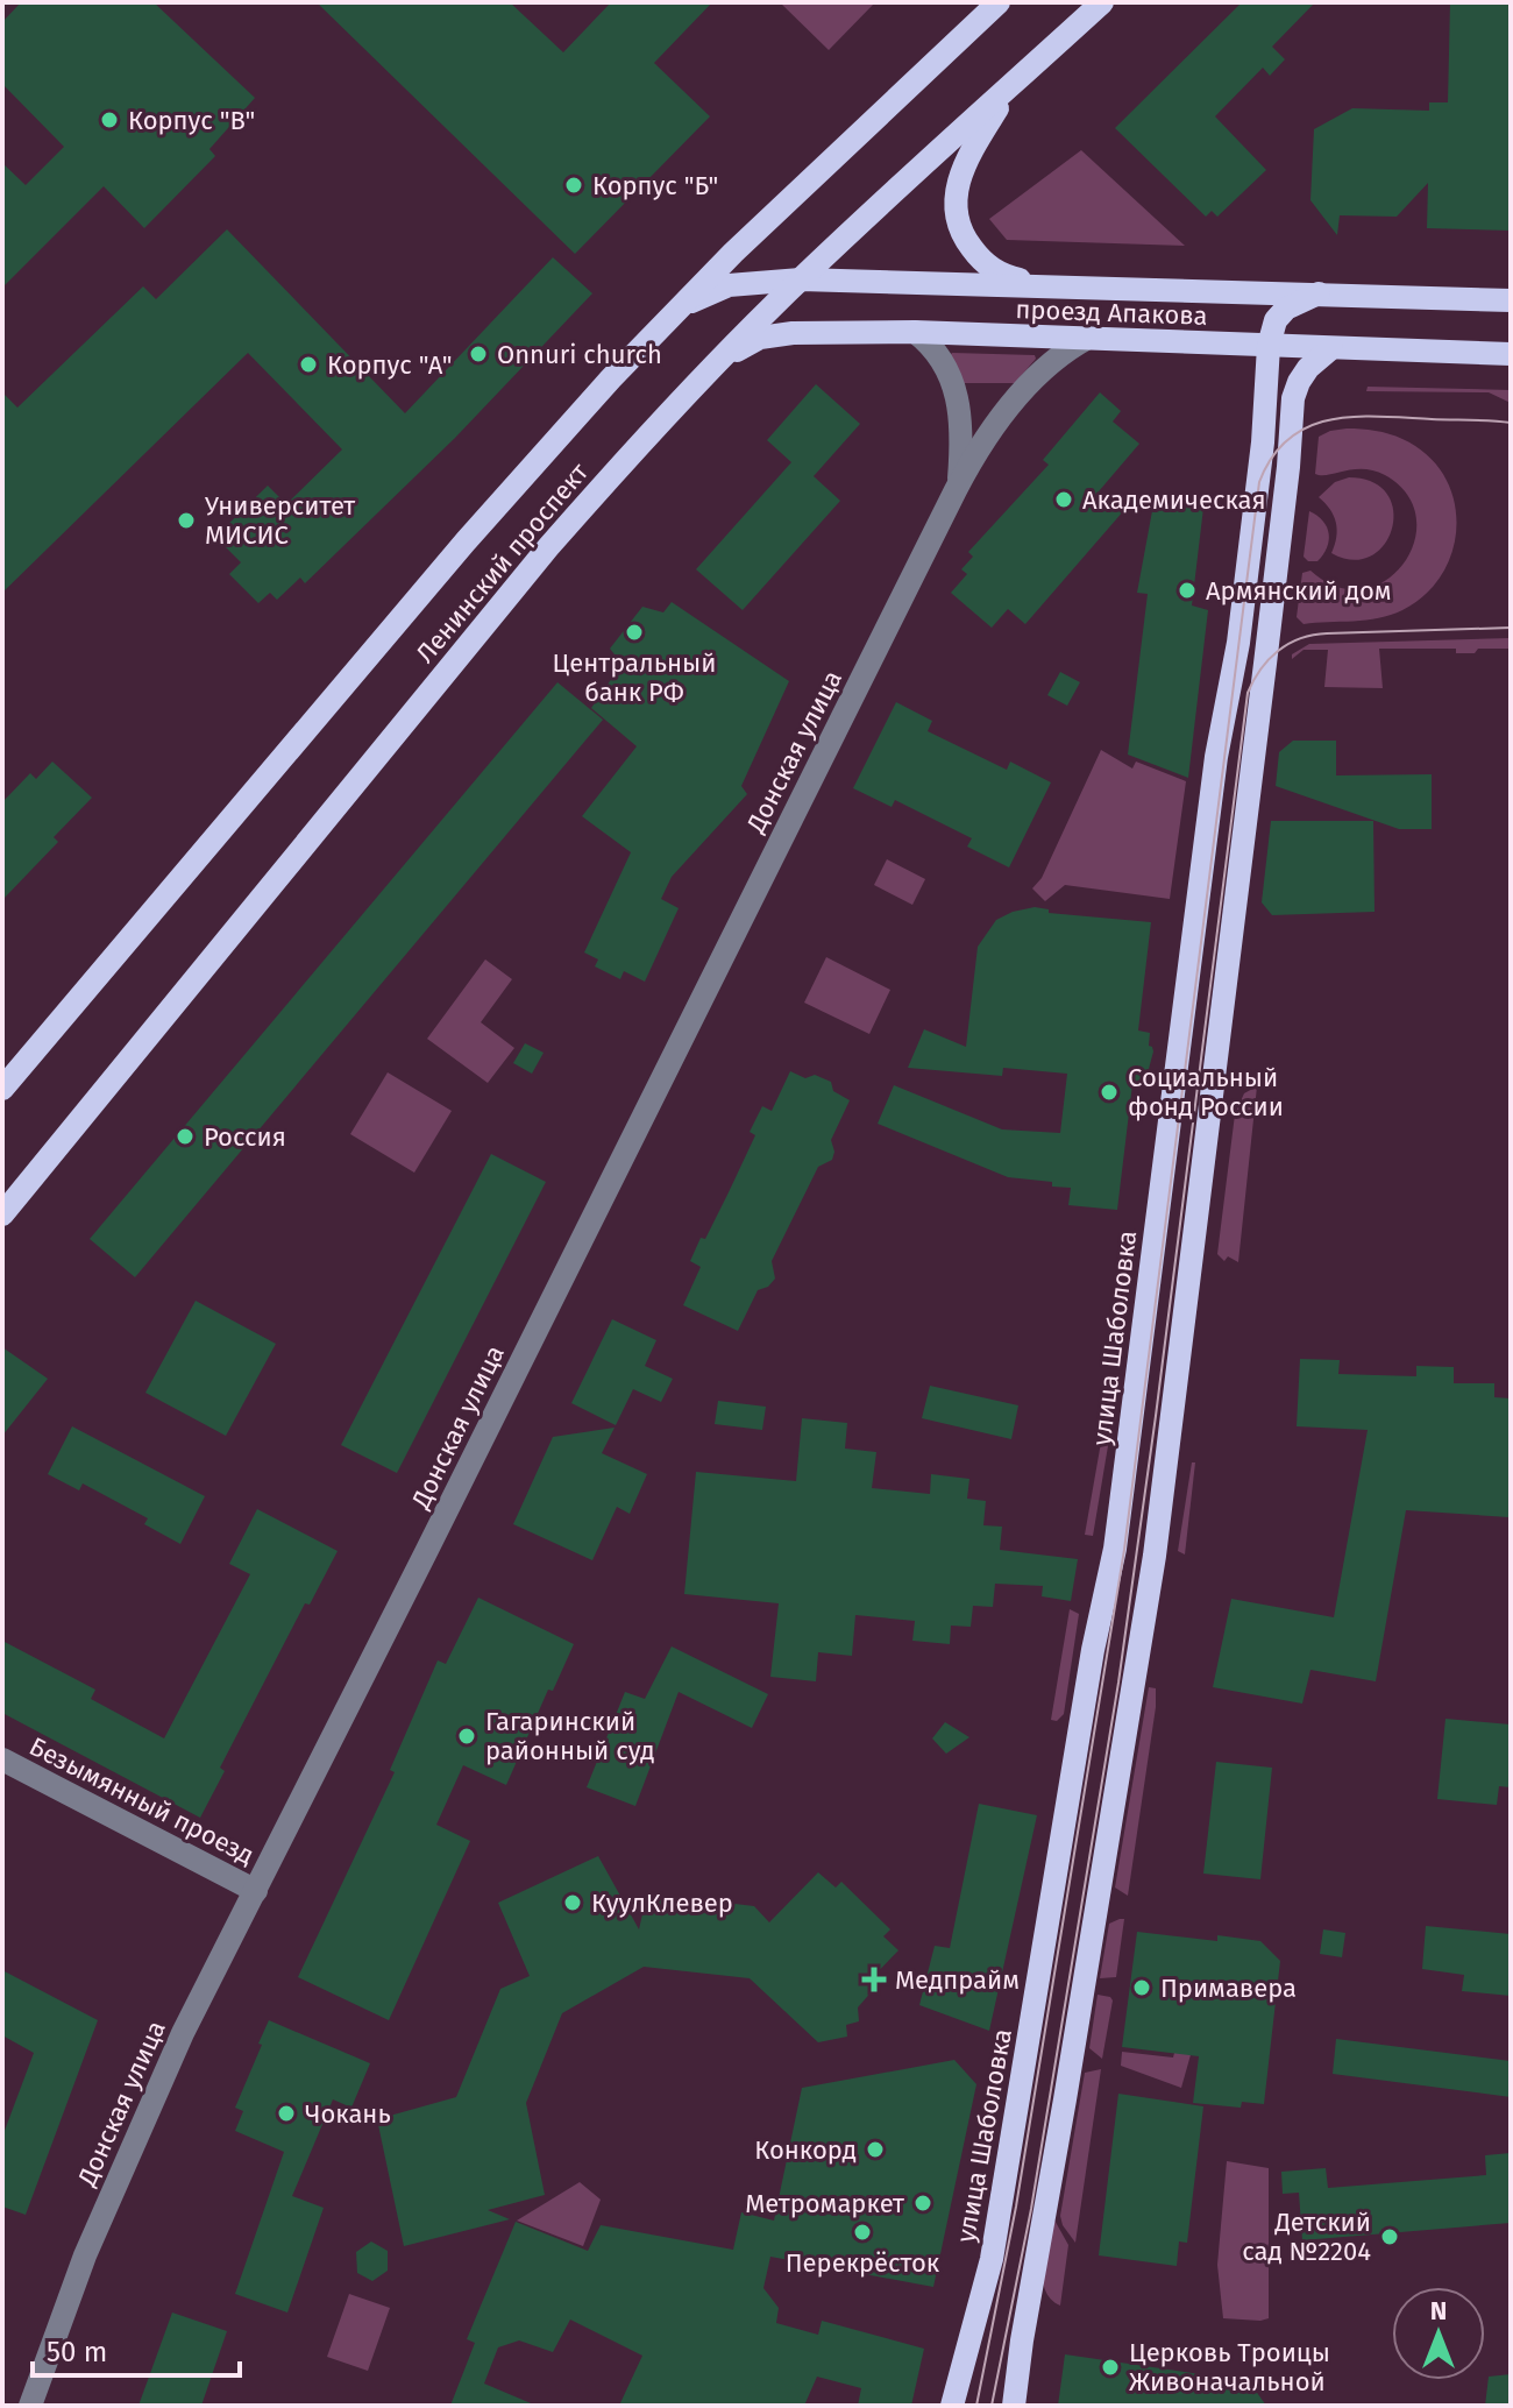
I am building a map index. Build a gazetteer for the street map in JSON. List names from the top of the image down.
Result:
{
  "streets": {
    "main road": ["проезд Апакова", "Ленинский проспект", "улица Шаболовка"],
    "street": ["Донская улица", "Безымянный проезд"]
  },
  "crossings": [
    ["проезд Апакова", "Ленинский проспект"],
    ["проезд Апакова", "Донская улица"],
    ["проезд Апакова", "улица Шаболовка"],
    ["Донская улица", "Безымянный проезд"]
  ],
  "places": {
    "other": [
      "Корпус \"В\"",
      "Корпус \"Б\"",
      "Onnuri church",
      "Корпус \"А\"",
      "Академическая",
      "Университет МИСИС",
      "Армянский дом",
      "Центральный банк РФ",
      "Социальный фонд России",
      "Россия",
      "Гагаринский районный суд",
      "КуулКлевер",
      "Примавера",
      "Чокань",
      "Конкорд",
      "Метромаркет",
      "Перекрёсток",
      "Детский сад №2204",
      "Церковь Троицы Живоначальной"
    ],
    "health": ["Медпрайм"]
  },
  "scale_bar": "50 m",
  "north": "top"
}
